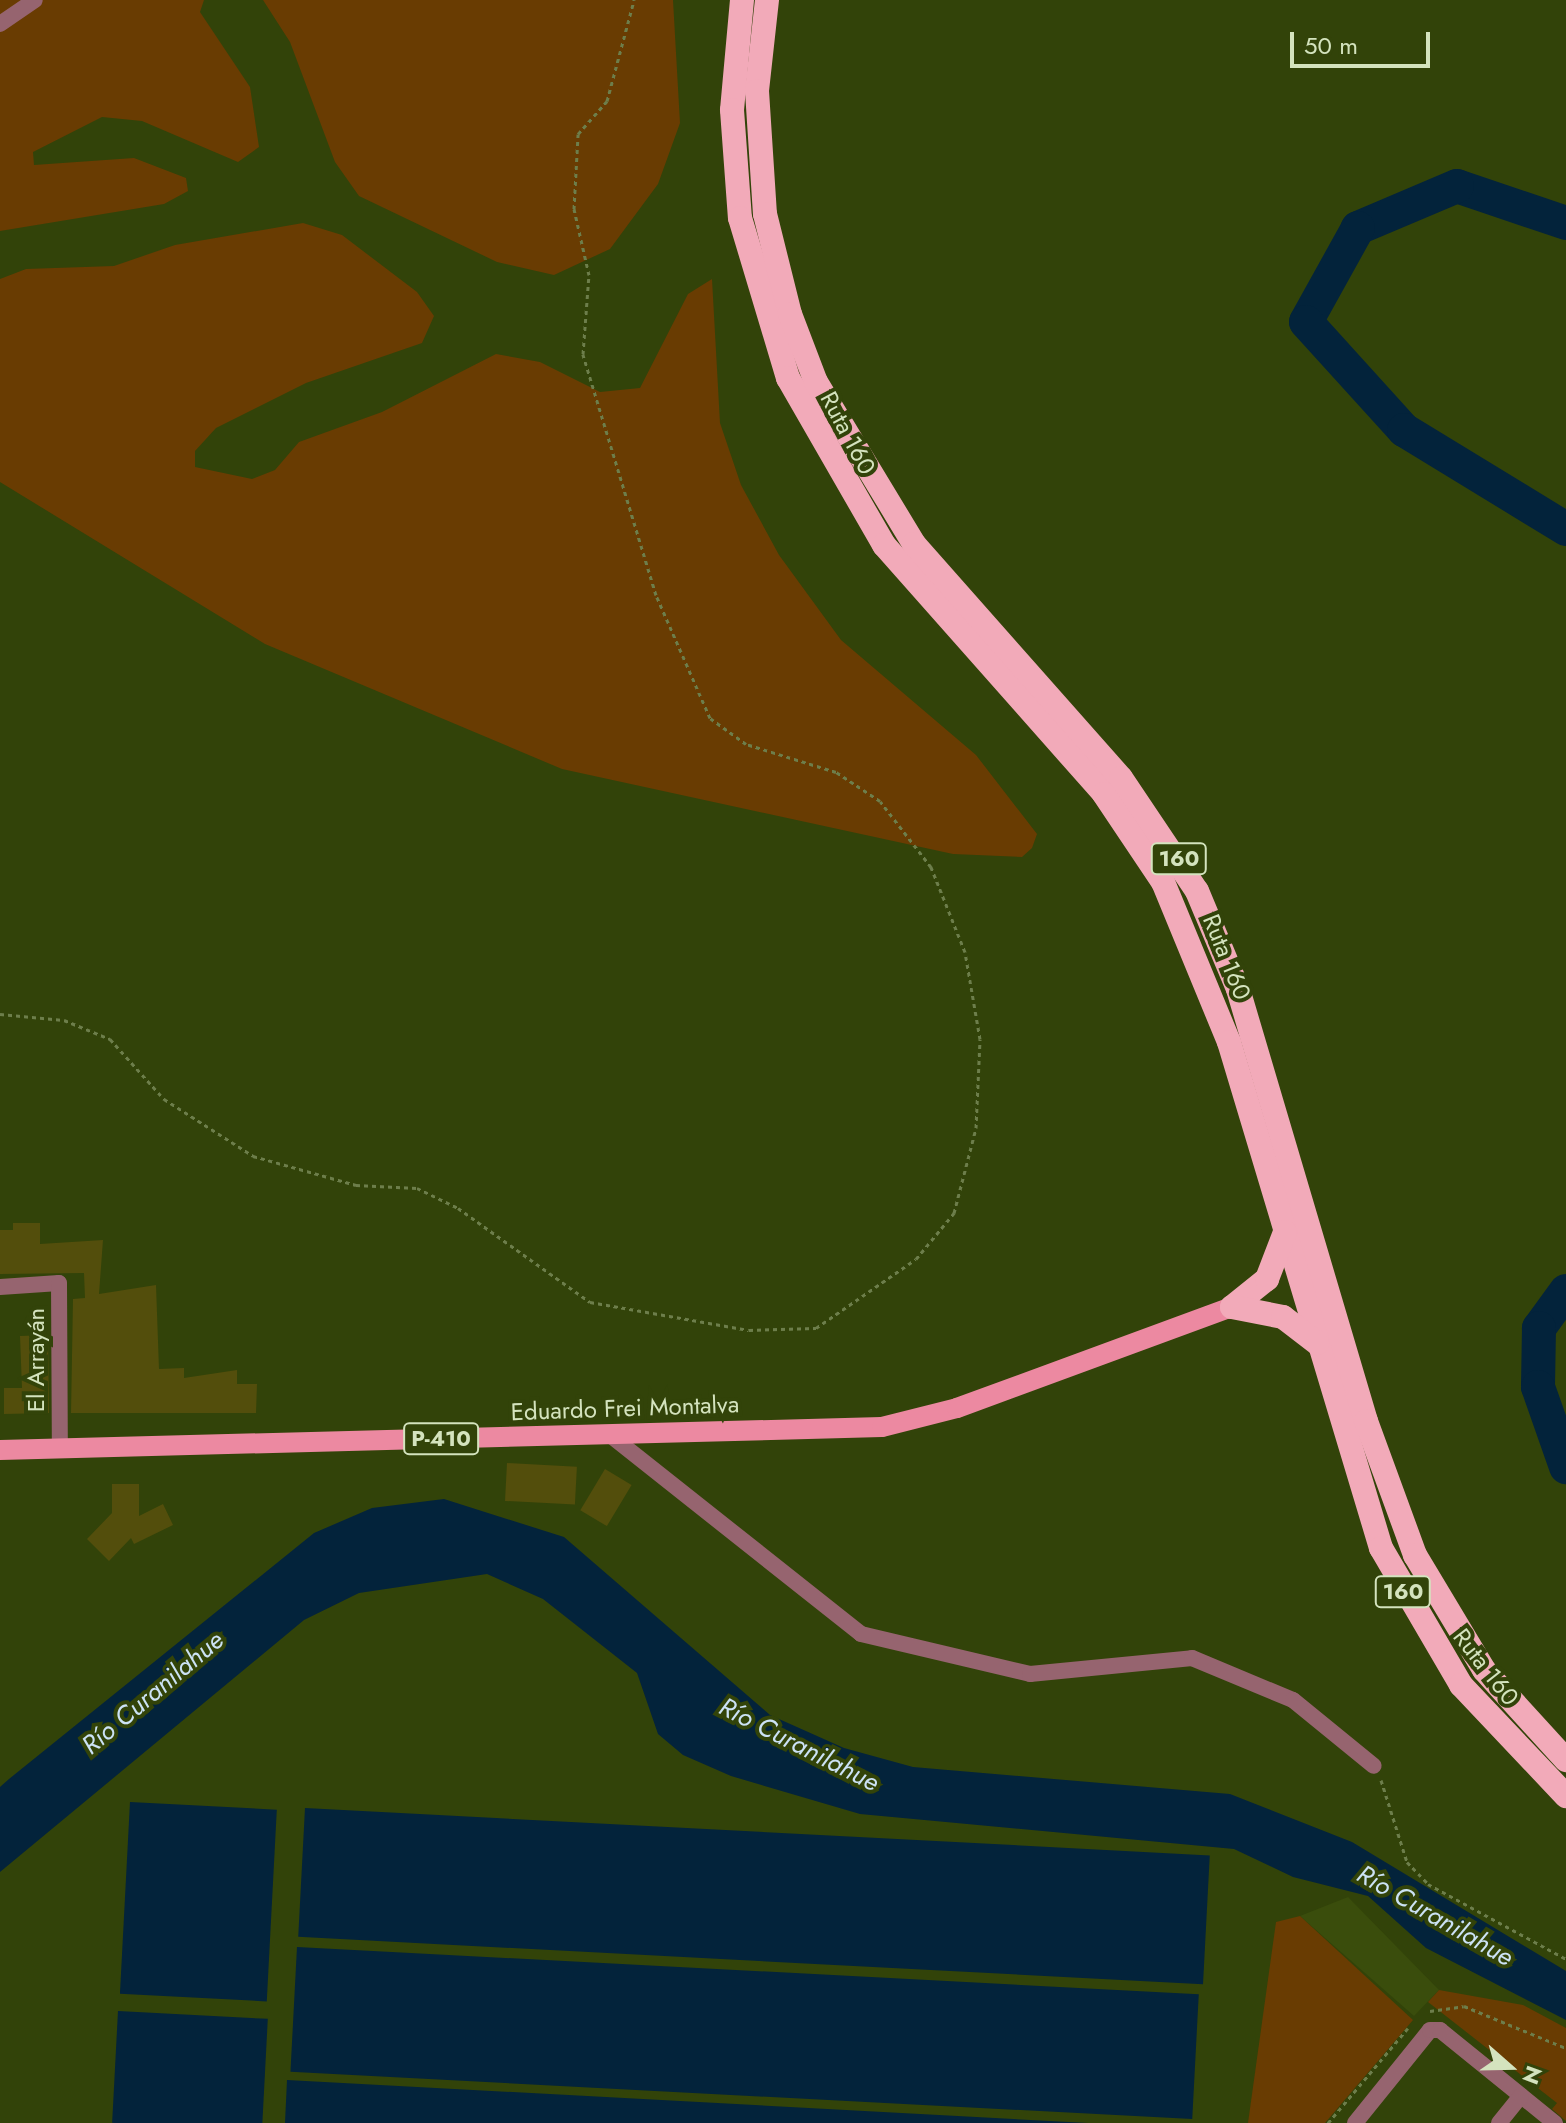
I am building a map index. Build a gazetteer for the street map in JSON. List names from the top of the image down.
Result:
{
  "streets": {
    "highway": ["Ruta 160", "160"],
    "main road": ["Eduardo Frei Montalva", "P-410"],
    "street": ["El Arrayán"]
  },
  "crossings": [
    ["El Arrayán", "Eduardo Frei Montalva"]
  ],
  "water": ["Río Curanilahue"],
  "scale_bar": "50 m",
  "north": "right"
}
